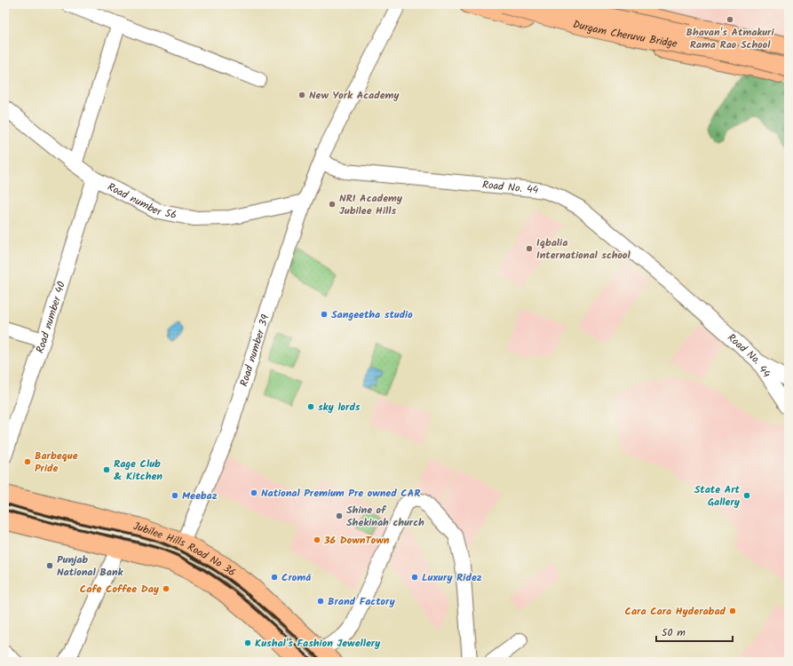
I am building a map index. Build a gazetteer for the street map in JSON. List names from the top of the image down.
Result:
{
  "streets": {
    "main road": ["Durgam Cheruvu Bridge", "Jubilee Hills Road No 36"],
    "street": [
      "Road No. 44",
      "Road number 56",
      "Road number 40",
      "Road number 39"
    ]
  },
  "crossings": [
    ["Road No. 44", "Road number 39"],
    ["Road number 56", "Road number 40"],
    ["Road number 56", "Road number 39"],
    ["Road number 39", "Jubilee Hills Road No 36"]
  ],
  "places": [
    "Bhavan's Atmakuri Rama Rao School",
    "New York Academy",
    "NRI Academy Jubilee Hills",
    "Iqbalia International school",
    "Sangeetha studio",
    "sky lords",
    "Barbeque Pride",
    "Rage Club & Kitchen",
    "National Premium Pre owned CAR",
    "Meebaz",
    "State Art Gallery",
    "Shine of Shekinah church",
    "36 DownTown",
    "Punjab National Bank",
    "Cromā",
    "Luxury Ridez",
    "Cafe Coffee Day",
    "Brand Factory",
    "Cara Cara Hyderabad",
    "Kushal's Fashion Jewellery"
  ],
  "scale_bar": "50 m"
}
